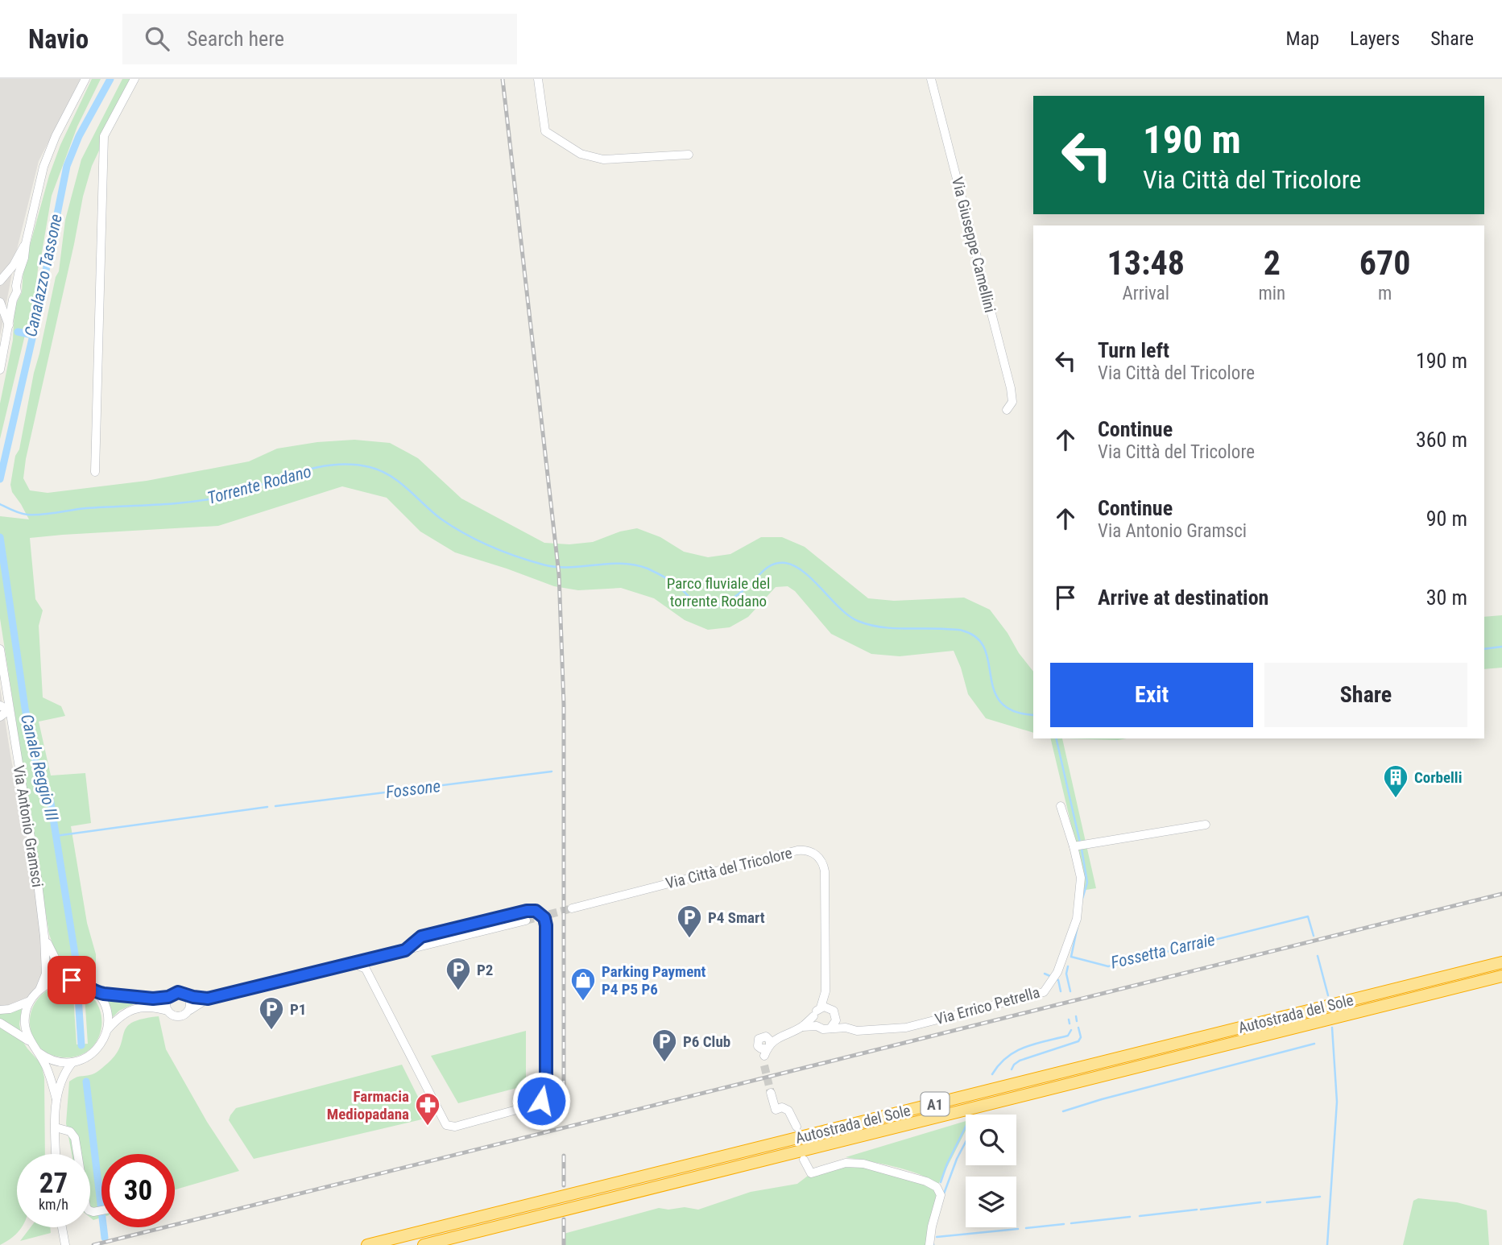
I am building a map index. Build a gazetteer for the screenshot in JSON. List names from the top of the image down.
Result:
{
  "streets": {
    "highway": ["Autostrada del Sole", "A1"],
    "street": [
      "Via Giuseppe Camellini",
      "Via Antonio Gramsci",
      "Via Città del Tricolore",
      "Via Errico Petrella"
    ]
  },
  "water": [
    "Canalazzo Tassone",
    "Torrente Rodano",
    "Canale Reggio III",
    "Fossone",
    "Fossetta Carraie"
  ],
  "parks": ["Parco fluviale del torrente Rodano"],
  "places": {
    "building": ["Corbelli"],
    "parking": [
      "P4 Smart",
      "P2",
      "P1",
      "P6 Club"
    ],
    "shop": ["Parking Payment P4 P5 P6"],
    "pharmacy": ["Farmacia Mediopadana"]
  },
  "page": {
    "header": "Navio",
    "search": "Search here",
    "nav": ["Map", "Layers", "Share"],
    "turn": ["190 m", "Via Città del Tricolore"],
    "eta": [
      "13:48",
      "Arrival",
      "2",
      "min",
      "670",
      "m"
    ],
    "list": [
      {
        "name": "Turn left",
        "note": "Via Città del Tricolore",
        "value": "190 m"
      },
      {
        "name": "Continue",
        "note": "Via Città del Tricolore",
        "value": "360 m"
      },
      {
        "name": "Continue",
        "note": "Via Antonio Gramsci",
        "value": "90 m"
      },
      {
        "name": "Arrive at destination",
        "value": "30 m"
      }
    ],
    "buttons": ["Exit", "Share"],
    "speed": "27 km/h",
    "limit": "30"
  }
}
